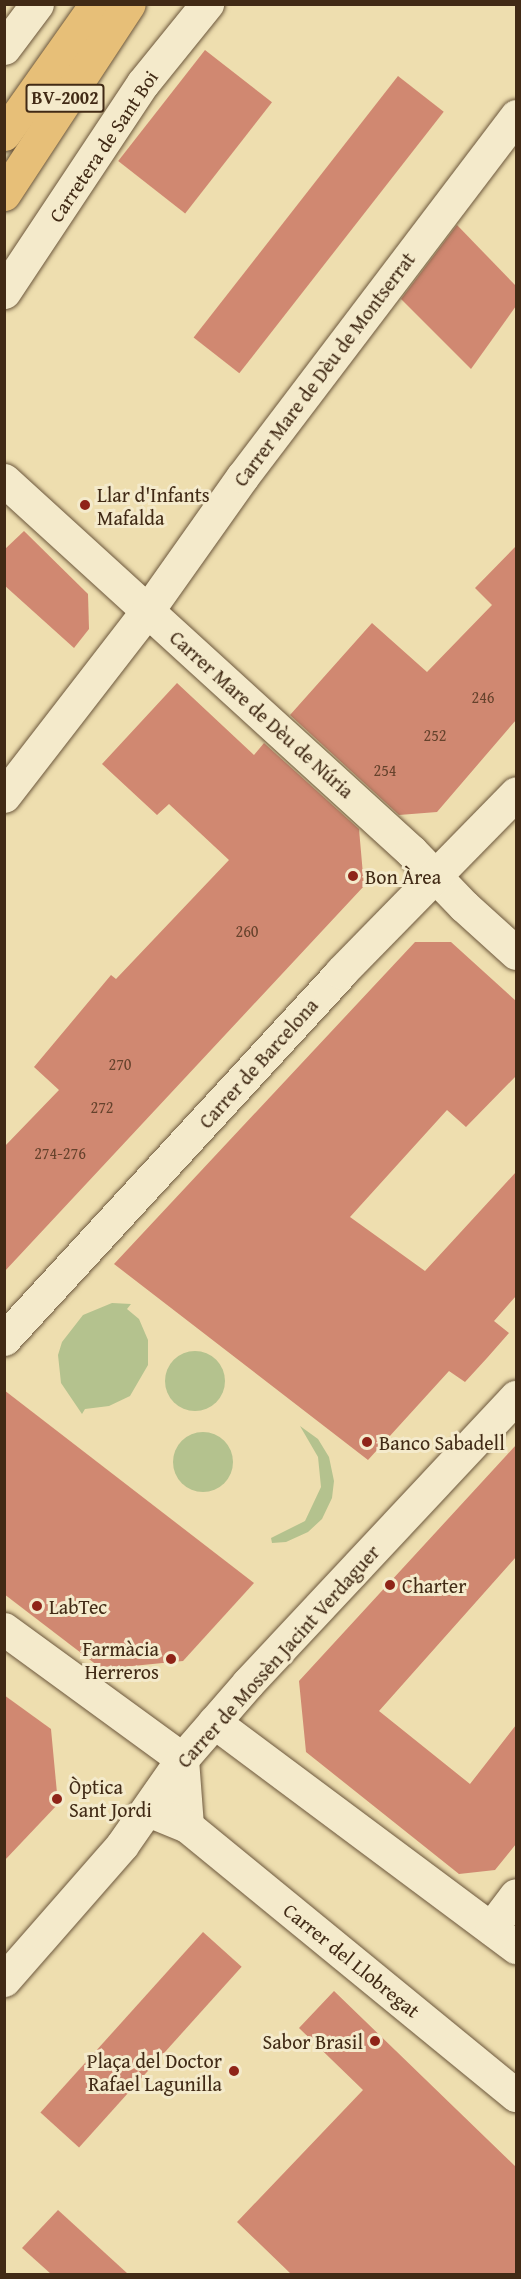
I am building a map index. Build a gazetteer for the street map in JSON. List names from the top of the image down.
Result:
{
  "streets": {
    "main road": ["BV-2002"],
    "street": [
      "Carretera de Sant Boi",
      "Carrer Mare de Dèu de Montserrat",
      "Carrer Mare de Dèu de Núria",
      "Carrer de Barcelona",
      "Carrer de Mossèn Jacint Verdaguer",
      "Carrer del Llobregat"
    ]
  },
  "crossings": [
    ["Carrer Mare de Dèu de Montserrat", "Carrer Mare de Dèu de Núria"],
    ["Carrer Mare de Dèu de Núria", "Carrer de Barcelona"],
    ["Carrer de Mossèn Jacint Verdaguer", "Carrer del Llobregat"]
  ],
  "places": [
    "Llar d'Infants Mafalda",
    "Bon Àrea",
    "Banco Sabadell",
    "Charter",
    "LabTec",
    "Farmàcia Herreros",
    "Òptica Sant Jordi",
    "Sabor Brasil",
    "Plaça del Doctor Rafael Lagunilla"
  ],
  "house_numbers": [
    "246",
    "252",
    "254",
    "260",
    "270",
    "272",
    "274-276"
  ]
}
